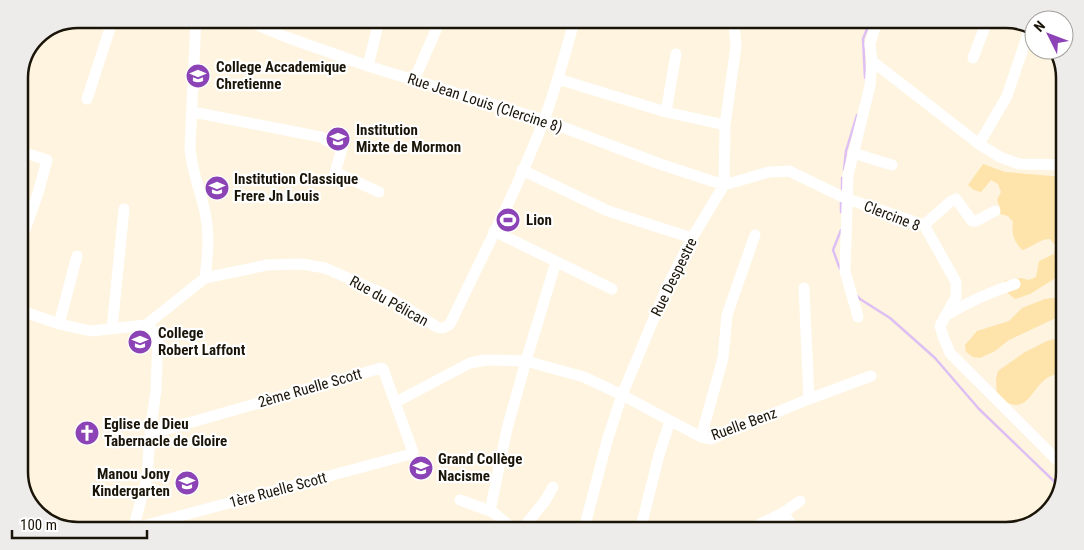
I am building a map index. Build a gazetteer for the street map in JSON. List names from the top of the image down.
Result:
{
  "streets": {
    "street": [
      "Rue Jean Louis (Clercine 8)",
      "Clercine 8",
      "Rue Despestre",
      "Rue du Pélican",
      "2ème Ruelle Scott",
      "Ruelle Benz",
      "1ère Ruelle Scott"
    ]
  },
  "crossings": [
    ["Rue Jean Louis (Clercine 8)", "Clercine 8"],
    ["Rue Jean Louis (Clercine 8)", "Rue Despestre"],
    ["Clercine 8", "Rue Despestre"],
    ["Rue Despestre", "Ruelle Benz"],
    ["2ème Ruelle Scott", "Ruelle Benz"],
    ["2ème Ruelle Scott", "1ère Ruelle Scott"]
  ],
  "places": {
    "school or university": [
      "College Accademique Chretienne",
      "Institution Mixte de Mormon",
      "Institution Classique Frere Jn Louis",
      "College Robert Laffont",
      "Grand Collège Nacisme",
      "Manou Jony Kindergarten"
    ],
    "sports": ["Lion"],
    "church": ["Eglise de Dieu Tabernacle de Gloire"]
  },
  "scale_bar": "100 m",
  "north": "top left"
}
